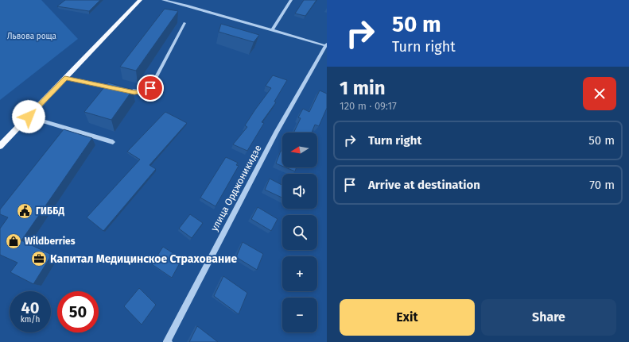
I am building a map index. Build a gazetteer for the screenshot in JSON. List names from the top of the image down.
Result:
{
  "streets": {
    "street": ["улица Орджоникидзе"]
  },
  "parks": ["Львова роща"],
  "places": {
    "public building": ["ГИББД"],
    "shop": ["Wildberries"],
    "office": ["Капитал Медицинское Страхование"]
  },
  "north": "left",
  "page": {
    "turn": ["50 m", "Turn right"],
    "heading": ["1 min", "120 m · 09:17"],
    "list": [
      {
        "name": "Turn right",
        "value": "50 m"
      },
      {
        "name": "Arrive at destination",
        "value": "70 m"
      }
    ],
    "map_buttons": ["+", "−"],
    "speed": "40 km/h",
    "limit": "50",
    "buttons": ["Exit", "Share"]
  }
}
